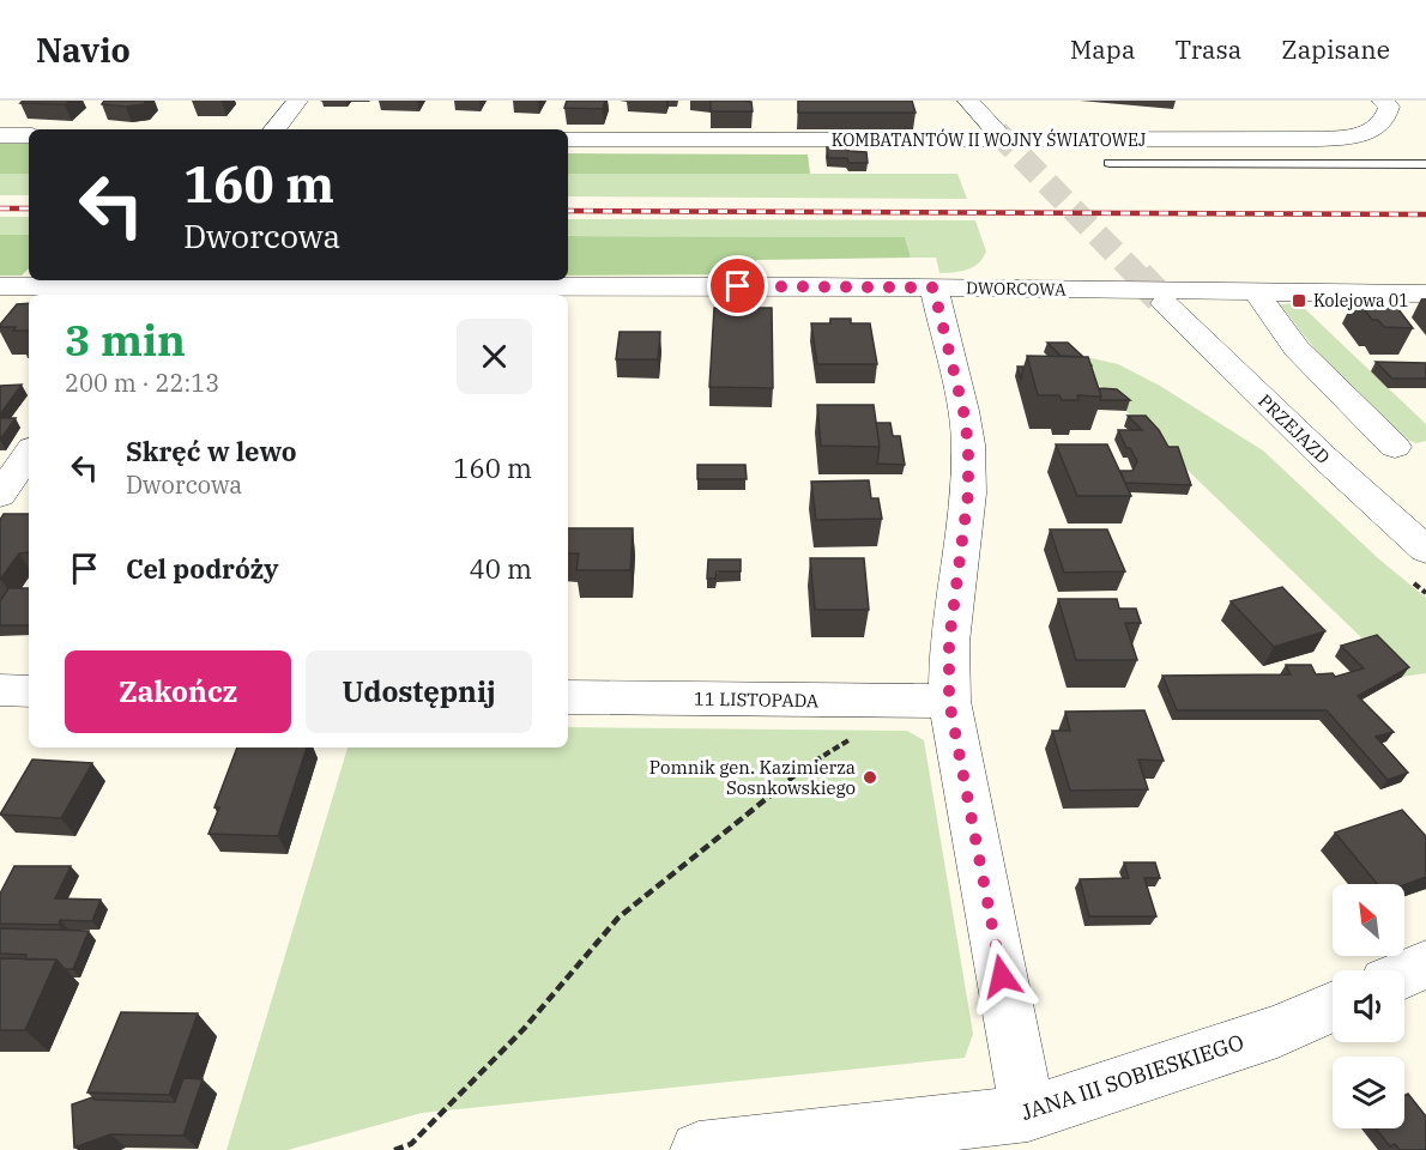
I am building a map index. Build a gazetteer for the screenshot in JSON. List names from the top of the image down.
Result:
{
  "streets": {
    "street": [
      "KOMBATANTÓW II WOJNY ŚWIATOWEJ",
      "DWORCOWA",
      "PRZEJAZD",
      "11 LISTOPADA",
      "JANA III SOBIESKIEGO"
    ]
  },
  "places": {
    "transit": ["Kolejowa 01"],
    "other": ["Pomnik gen. Kazimierza Sosnkowskiego"]
  },
  "north": "top left",
  "page": {
    "header": "Navio",
    "nav": ["Mapa", "Trasa", "Zapisane"],
    "turn": ["160 m", "Dworcowa"],
    "heading": ["3 min", "200 m · 22:13"],
    "list": [
      {
        "name": "Skręć w lewo",
        "note": "Dworcowa",
        "value": "160 m"
      },
      {
        "name": "Cel podróży",
        "value": "40 m"
      }
    ],
    "buttons": ["Zakończ", "Udostępnij"]
  }
}
